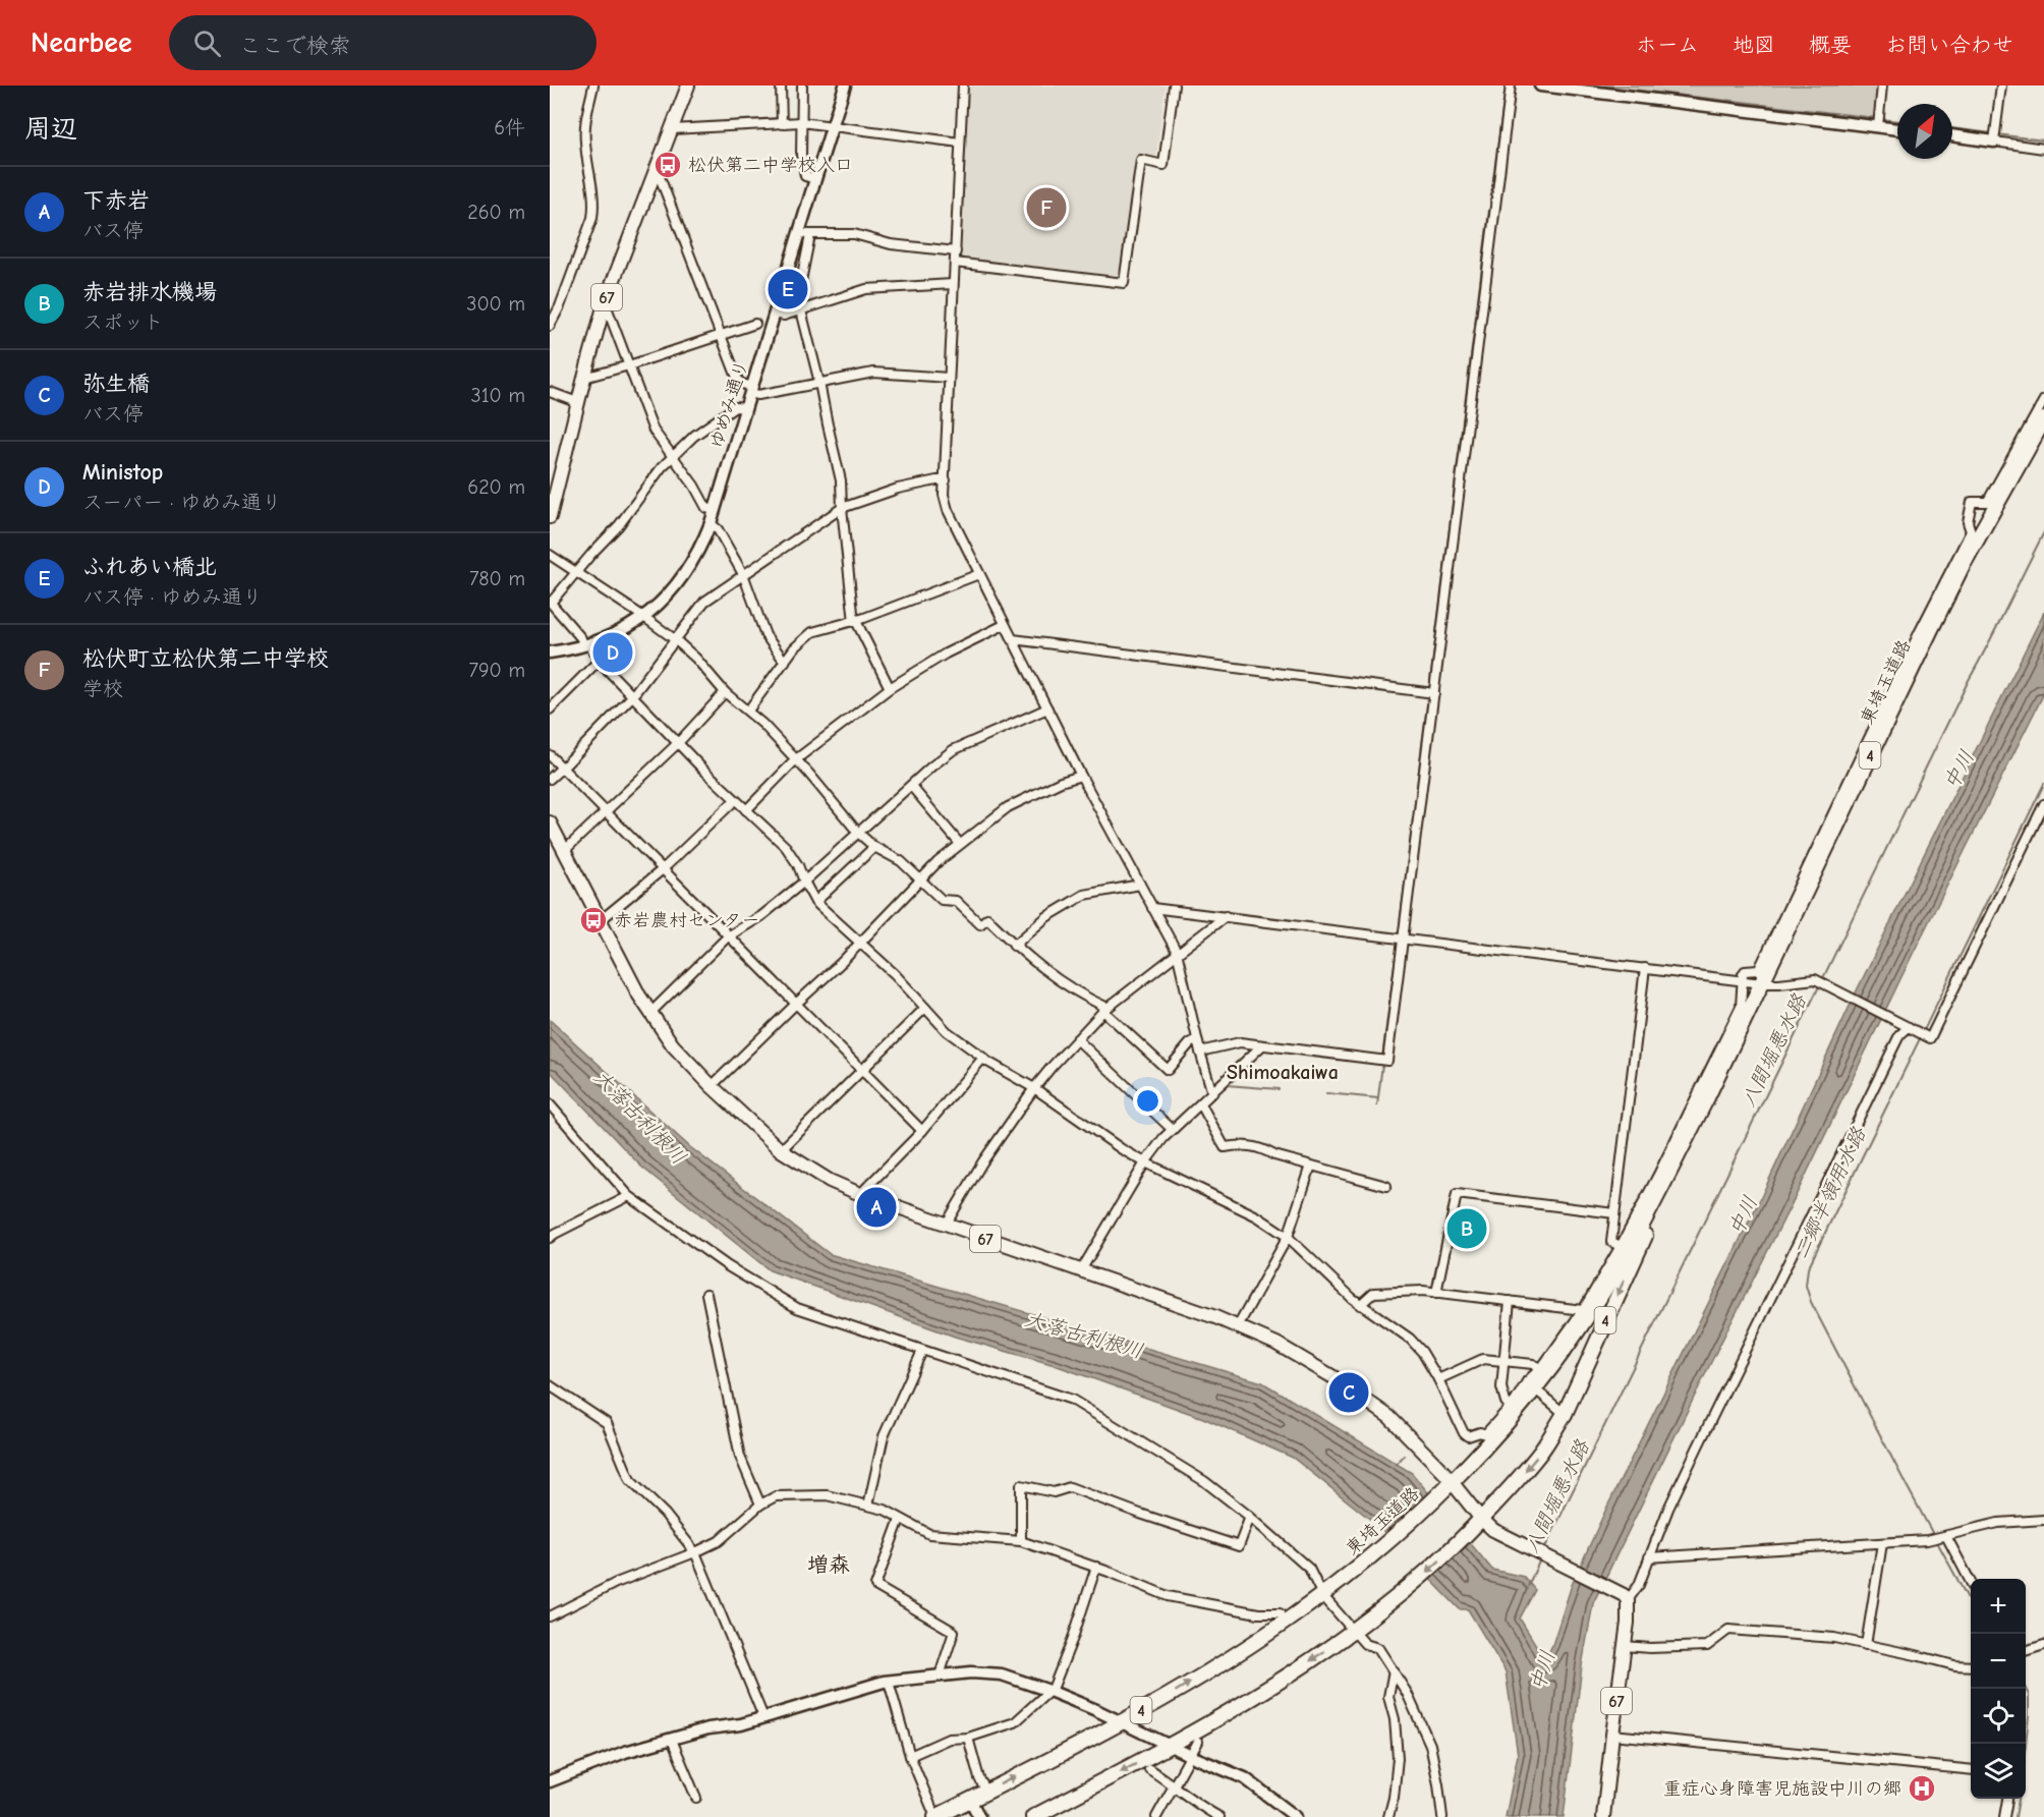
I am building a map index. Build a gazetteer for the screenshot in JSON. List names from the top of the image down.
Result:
{
  "streets": {
    "highway": ["東埼玉道路", "4"],
    "main road": ["67"],
    "street": ["ゆめみ通り"]
  },
  "crossings": [
    ["67", "東埼玉道路"]
  ],
  "districts": ["Shimoakaiwa", "増森"],
  "water": [
    "中川",
    "八間堀悪水路",
    "大落古利根川",
    "二郷半領用水路"
  ],
  "places": {
    "bus stop": ["松伏第二中学校入口", "赤岩農村センター"],
    "hospital": ["重症心身障害児施設中川の郷"]
  },
  "north": "top right",
  "page": {
    "header": "Nearbee",
    "search": "ここで検索",
    "nav": [
      "ホーム",
      "地図",
      "概要",
      "お問い合わせ"
    ],
    "heading": ["周辺", "6件"],
    "list": [
      {
        "mark": "A",
        "name": "下赤岩",
        "note": "バス停",
        "value": "260 m"
      },
      {
        "mark": "B",
        "name": "赤岩排水機場",
        "note": "スポット",
        "value": "300 m"
      },
      {
        "mark": "C",
        "name": "弥生橋",
        "note": "バス停",
        "value": "310 m"
      },
      {
        "mark": "D",
        "name": "Ministop",
        "note": "スーパー · ゆめみ通り",
        "value": "620 m"
      },
      {
        "mark": "E",
        "name": "ふれあい橋北",
        "note": "バス停 · ゆめみ通り",
        "value": "780 m"
      },
      {
        "mark": "F",
        "name": "松伏町立松伏第二中学校",
        "note": "学校",
        "value": "790 m"
      }
    ],
    "pins": [
      "F",
      "E",
      "D",
      "A",
      "B",
      "C"
    ],
    "map_buttons": ["+", "−"]
  }
}
